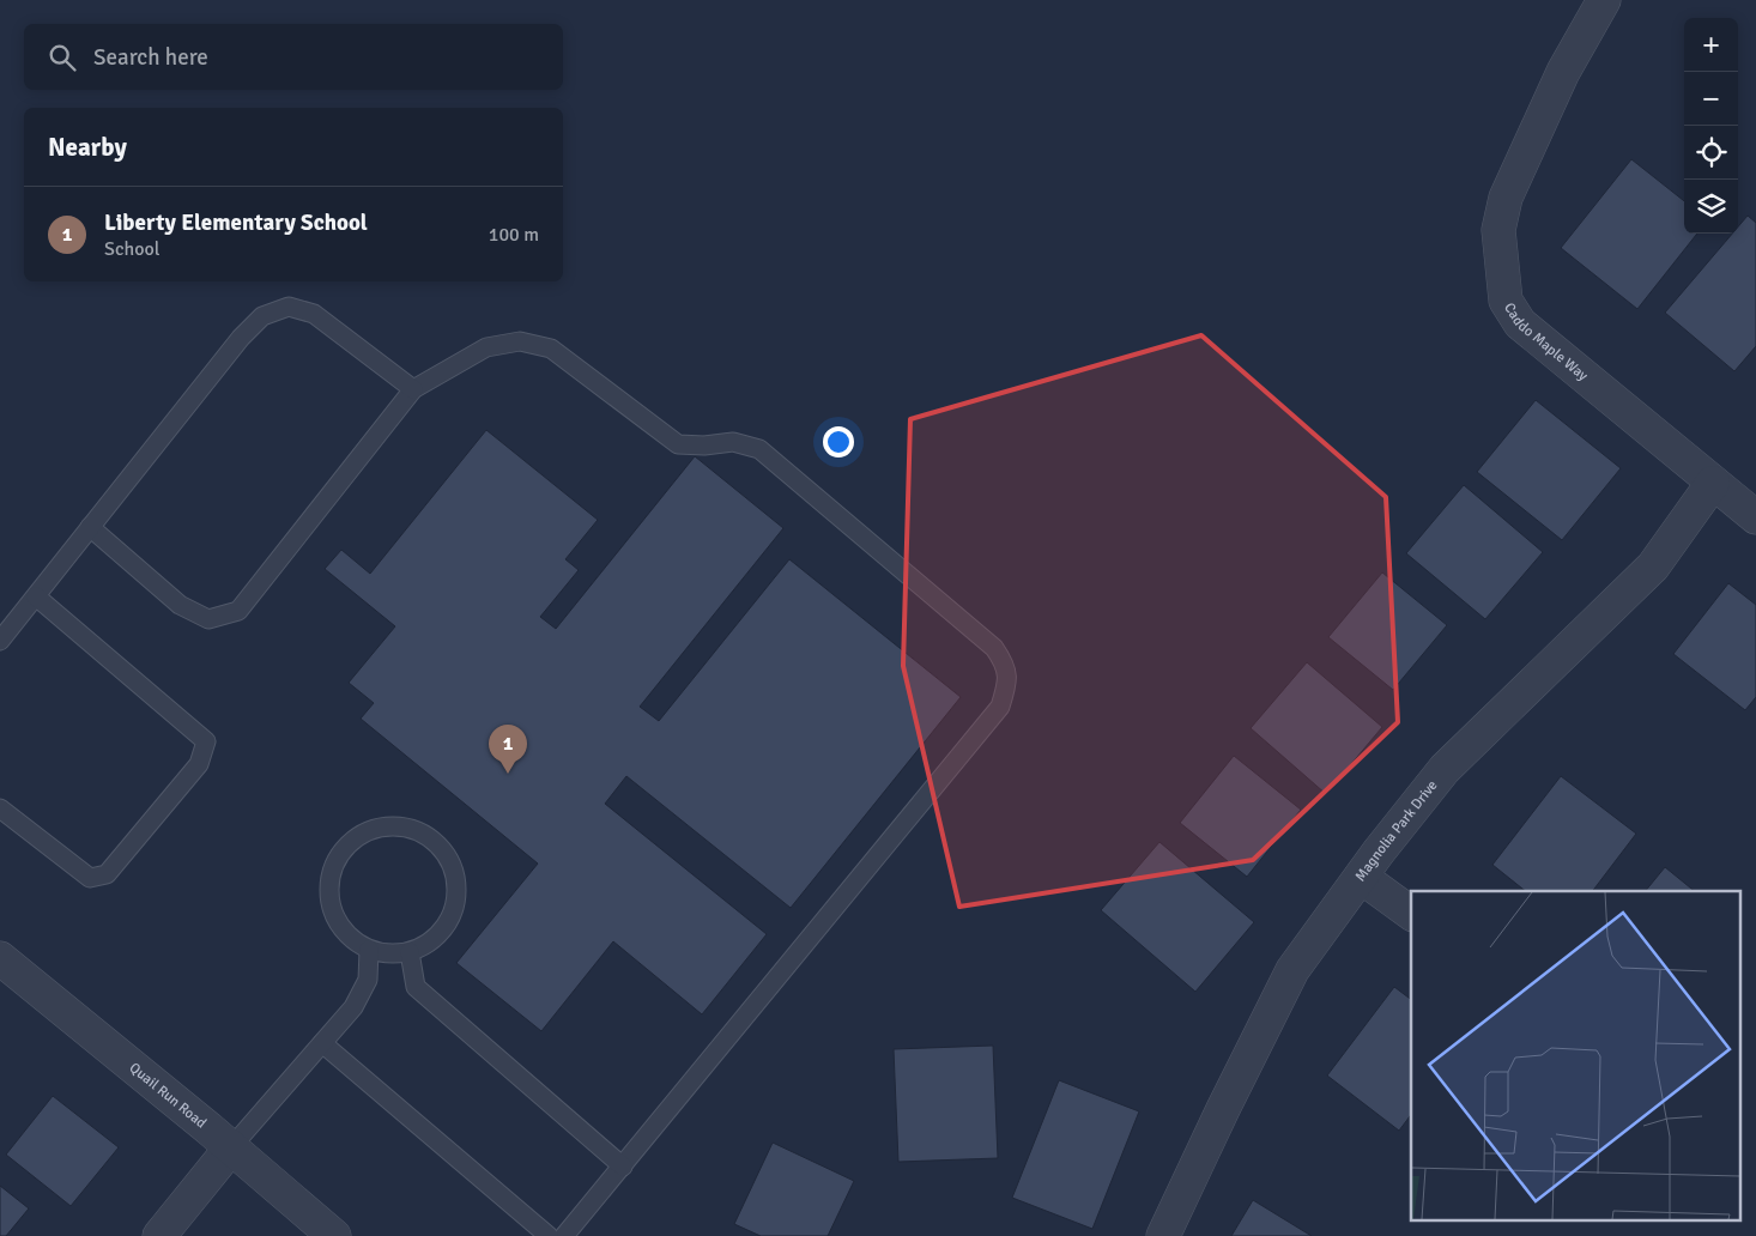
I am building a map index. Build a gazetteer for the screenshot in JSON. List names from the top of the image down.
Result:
{
  "streets": {
    "street": ["Caddo Maple Way", "Magnolia Park Drive", "Quail Run Road"]
  },
  "crossings": [
    ["Caddo Maple Way", "Magnolia Park Drive"]
  ],
  "page": {
    "map_buttons": ["+", "−"],
    "search": "Search here",
    "heading": "Nearby",
    "list": [
      {
        "mark": "1",
        "name": "Liberty Elementary School",
        "note": "School",
        "value": "100 m"
      }
    ],
    "pins": "1"
  }
}
